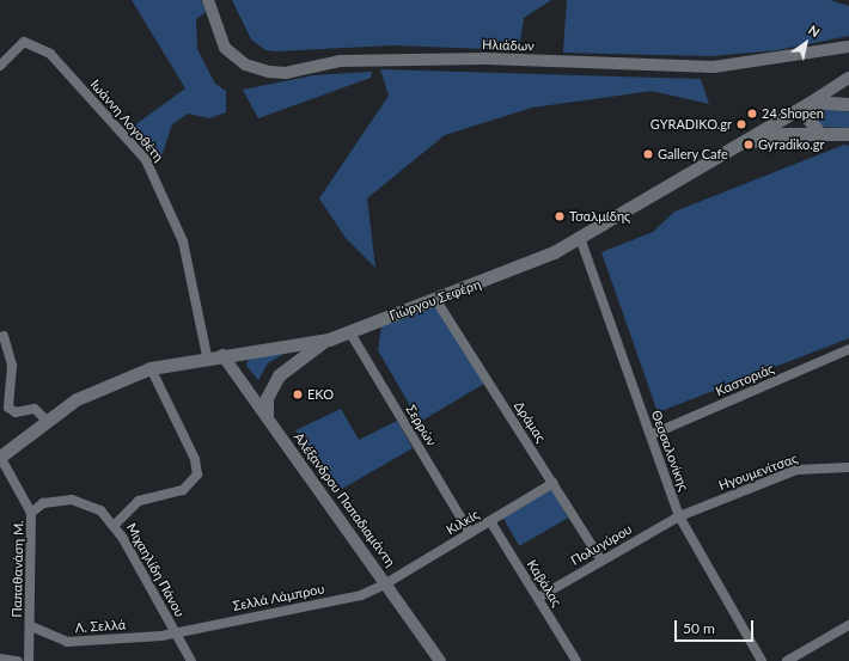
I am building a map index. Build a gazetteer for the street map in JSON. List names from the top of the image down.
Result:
{
  "streets": {
    "main road": ["Γιώργου Σεφέρη"],
    "street": [
      "Ηλιάδων",
      "Ιωάννη Λογοθέτη",
      "Καστοριάς",
      "Δράμας",
      "Σερρών",
      "Θεσσαλονίκης",
      "Ηγουμενίτσας",
      "Αλέξανδρου Παπαδιαμάντη",
      "Κιλκίς",
      "Πολυγύρου",
      "Παπαθανάση Μ.",
      "Μιχαηλίδη Πάνου",
      "Καβάλας",
      "Σελλά Λάμπρου",
      "Λ. Σελλά"
    ]
  },
  "crossings": [
    ["Ιωάννη Λογοθέτη", "Γιώργου Σεφέρη"],
    ["Γιώργου Σεφέρη", "Δράμας"],
    ["Γιώργου Σεφέρη", "Σερρών"],
    ["Γιώργου Σεφέρη", "Θεσσαλονίκης"],
    ["Γιώργου Σεφέρη", "Αλέξανδρου Παπαδιαμάντη"],
    ["Γιώργου Σεφέρη", "Παπαθανάση Μ."],
    ["Καστοριάς", "Θεσσαλονίκης"],
    ["Δράμας", "Κιλκίς"],
    ["Δράμας", "Πολυγύρου"],
    ["Σερρών", "Κιλκίς"],
    ["Θεσσαλονίκης", "Ηγουμενίτσας"],
    ["Θεσσαλονίκης", "Πολυγύρου"],
    ["Ηγουμενίτσας", "Πολυγύρου"],
    ["Αλέξανδρου Παπαδιαμάντη", "Κιλκίς"],
    ["Αλέξανδρου Παπαδιαμάντη", "Σελλά Λάμπρου"],
    ["Κιλκίς", "Καβάλας"],
    ["Κιλκίς", "Σελλά Λάμπρου"],
    ["Πολυγύρου", "Καβάλας"],
    ["Παπαθανάση Μ.", "Μιχαηλίδη Πάνου"],
    ["Παπαθανάση Μ.", "Λ. Σελλά"],
    ["Μιχαηλίδη Πάνου", "Σελλά Λάμπρου"],
    ["Μιχαηλίδη Πάνου", "Λ. Σελλά"],
    ["Σελλά Λάμπρου", "Λ. Σελλά"]
  ],
  "places": [
    "24 Shopen",
    "GYRADIKO.gr",
    "Gyradiko.gr",
    "Gallery Cafe",
    "Τσαλμίδης",
    "EKO"
  ],
  "scale_bar": "50 m",
  "north": "top right"
}
